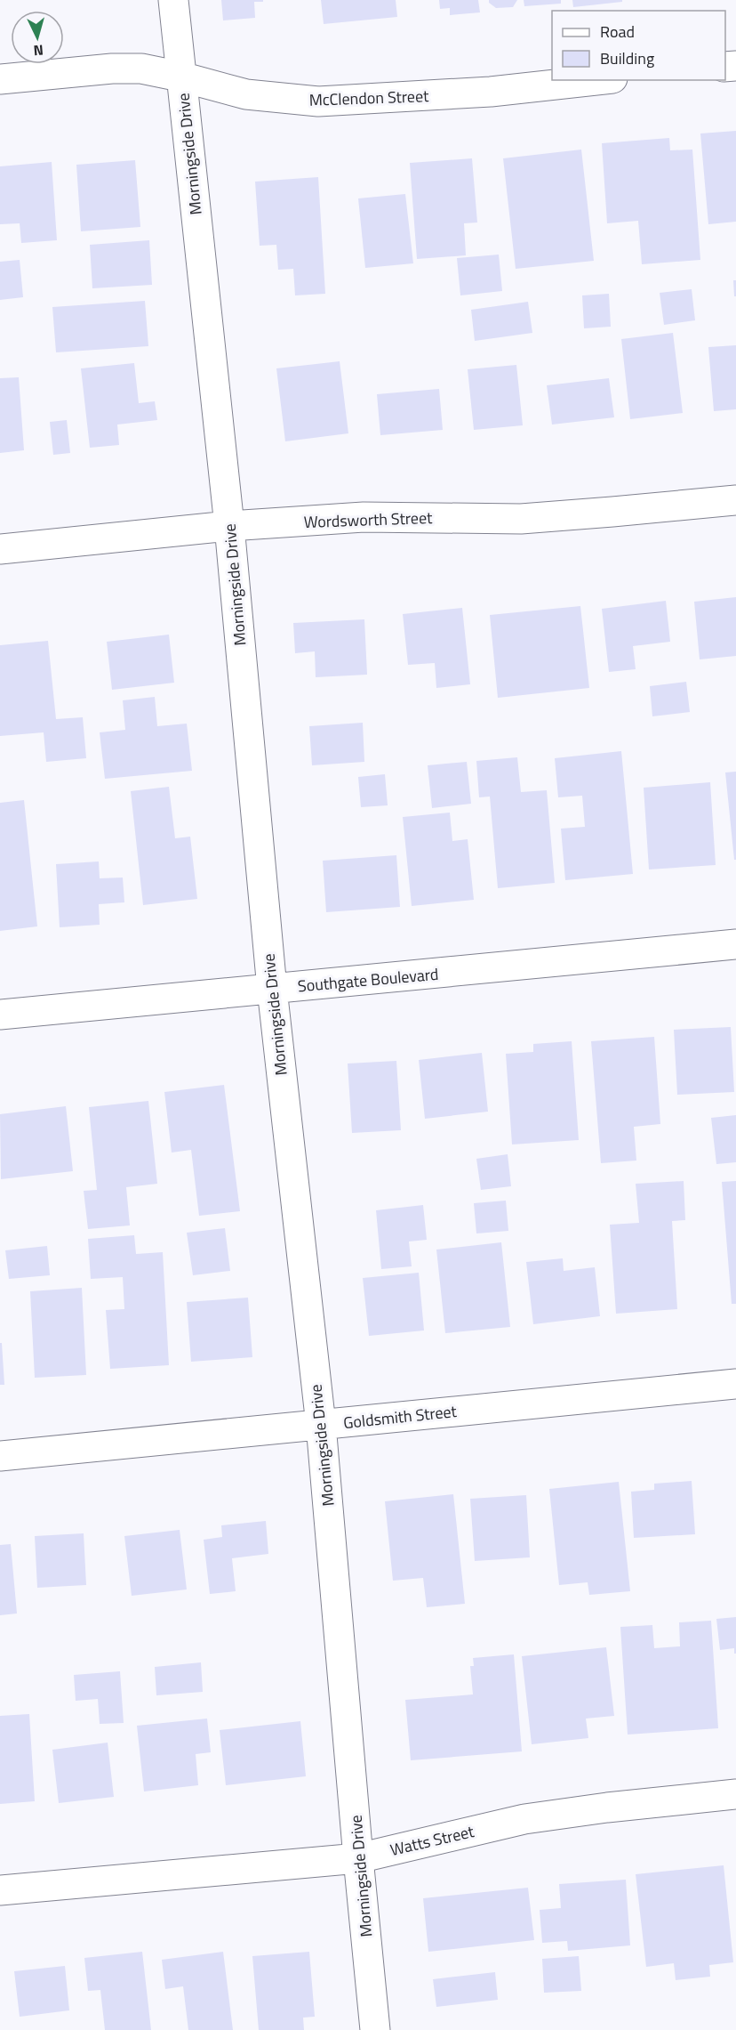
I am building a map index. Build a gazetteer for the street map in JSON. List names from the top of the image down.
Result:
{
  "streets": {
    "street": [
      "McClendon Street",
      "Morningside Drive",
      "Wordsworth Street",
      "Southgate Boulevard",
      "Goldsmith Street",
      "Watts Street"
    ]
  },
  "crossings": [
    ["McClendon Street", "Morningside Drive"],
    ["Morningside Drive", "Wordsworth Street"],
    ["Morningside Drive", "Southgate Boulevard"],
    ["Morningside Drive", "Goldsmith Street"],
    ["Morningside Drive", "Watts Street"]
  ],
  "legend": ["Road", "Building"],
  "north": "bottom"
}
